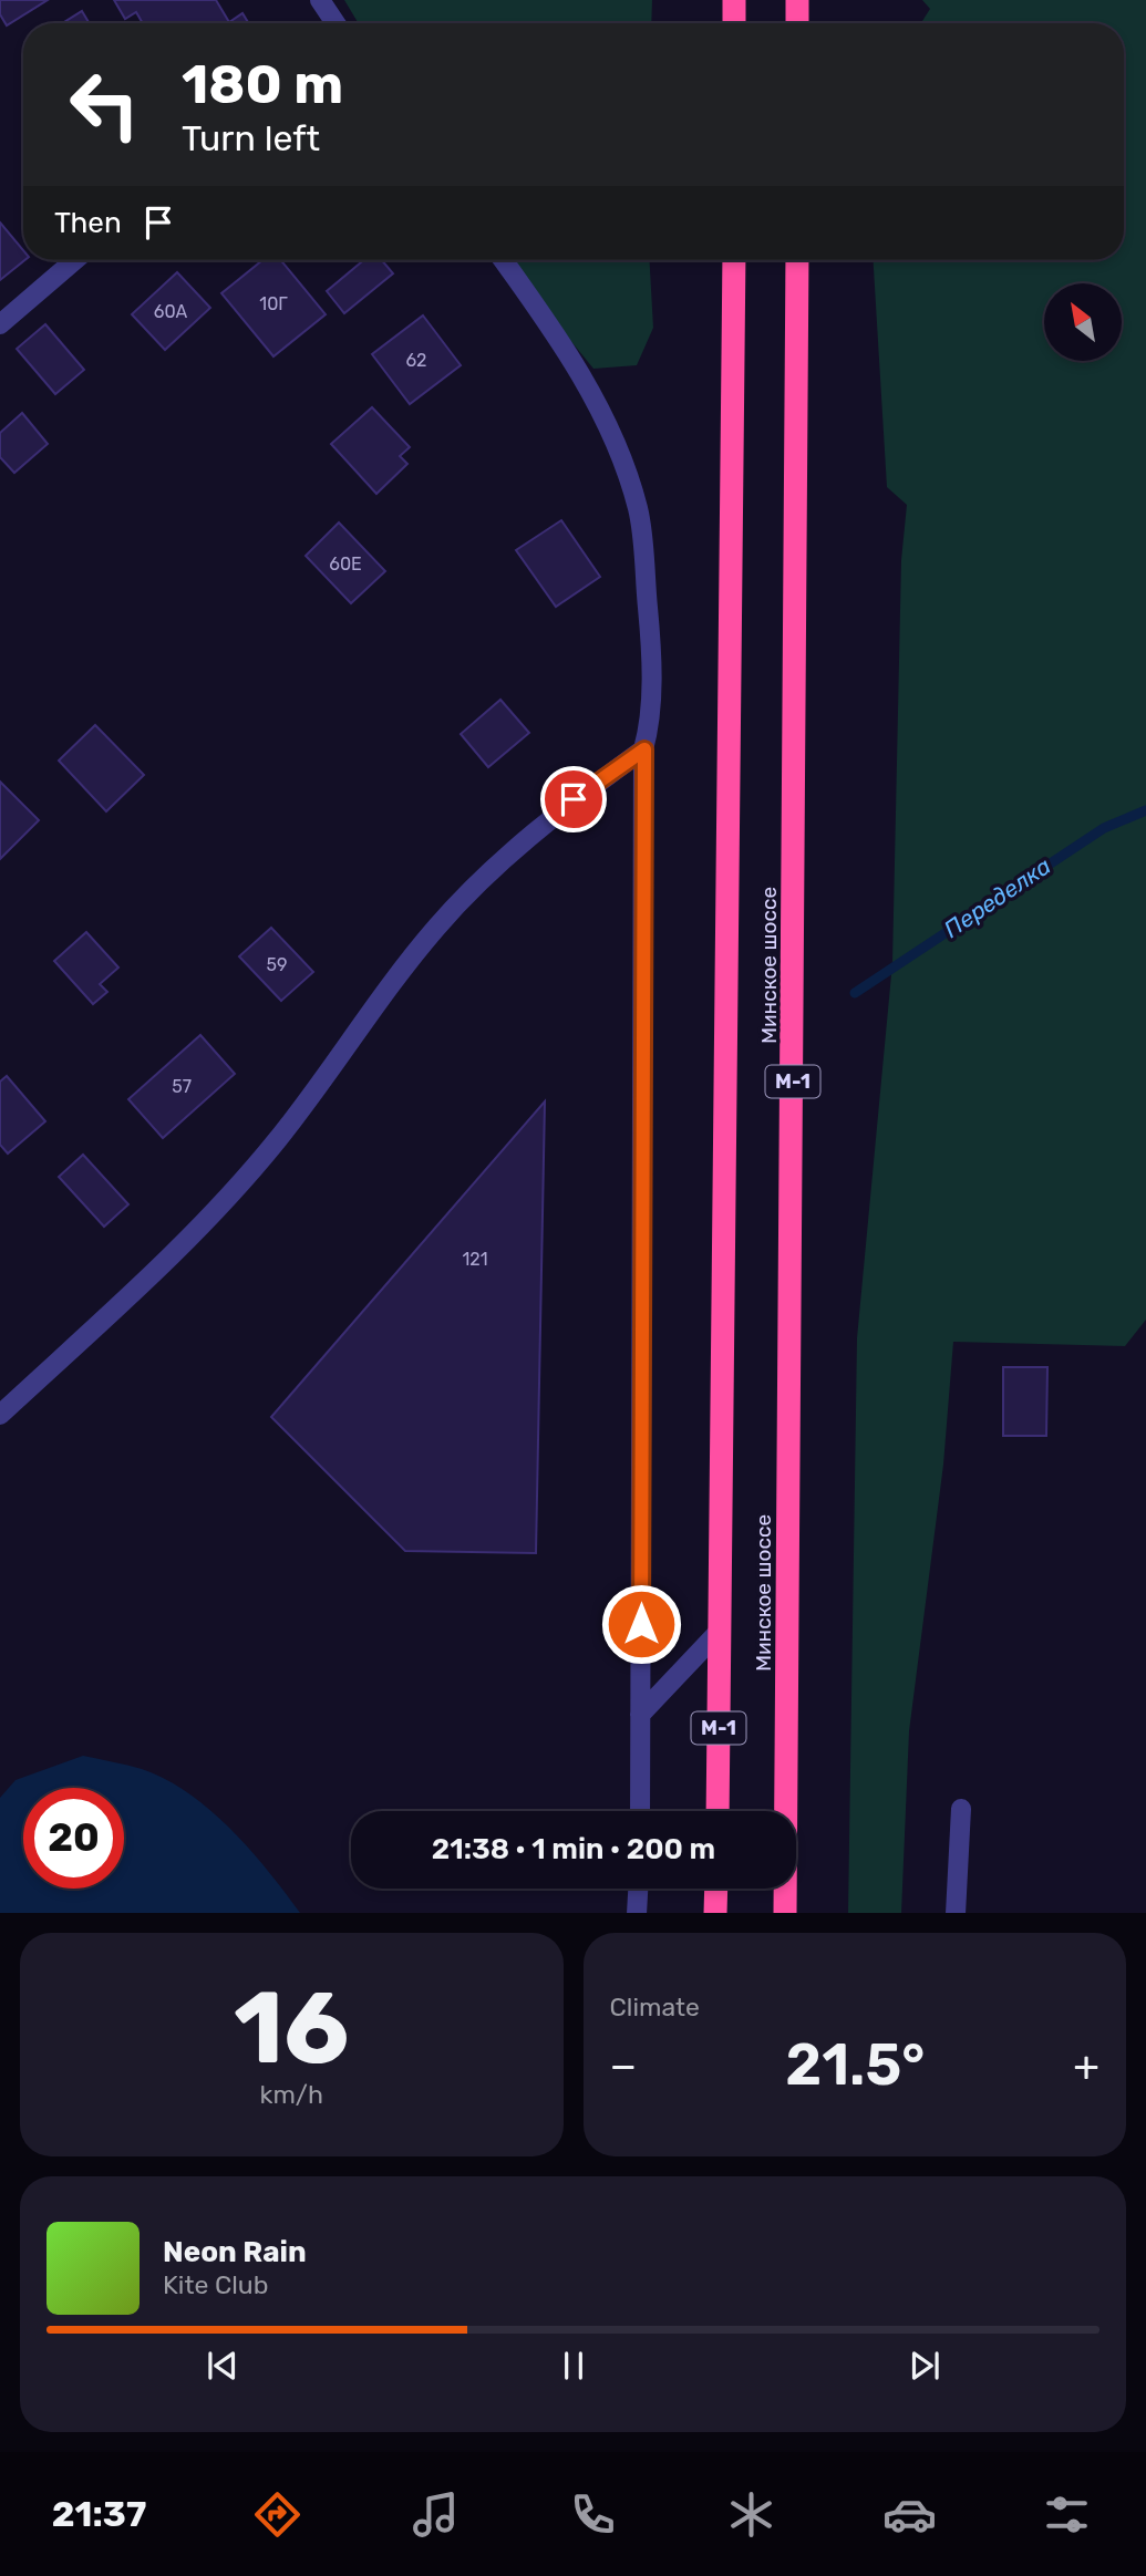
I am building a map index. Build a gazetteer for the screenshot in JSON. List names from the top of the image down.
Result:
{
  "streets": {
    "highway": ["Минское шоссе", "М-1"]
  },
  "water": ["Переделка"],
  "house_numbers": [
    "10Г",
    "60А",
    "62",
    "60Е",
    "59",
    "57",
    "121"
  ],
  "north": "top left",
  "page": {
    "turn": ["180 m", "Turn left"],
    "then": "Then",
    "limit": "20",
    "trip": "21:38 · 1 min · 200 m",
    "tile": [
      ["16", "km/h"],
      "Climate"
    ],
    "heat": ["−", "21.5°", "+"],
    "song": ["Neon Rain", "Kite Club"],
    "tabs": "21:37"
  }
}
